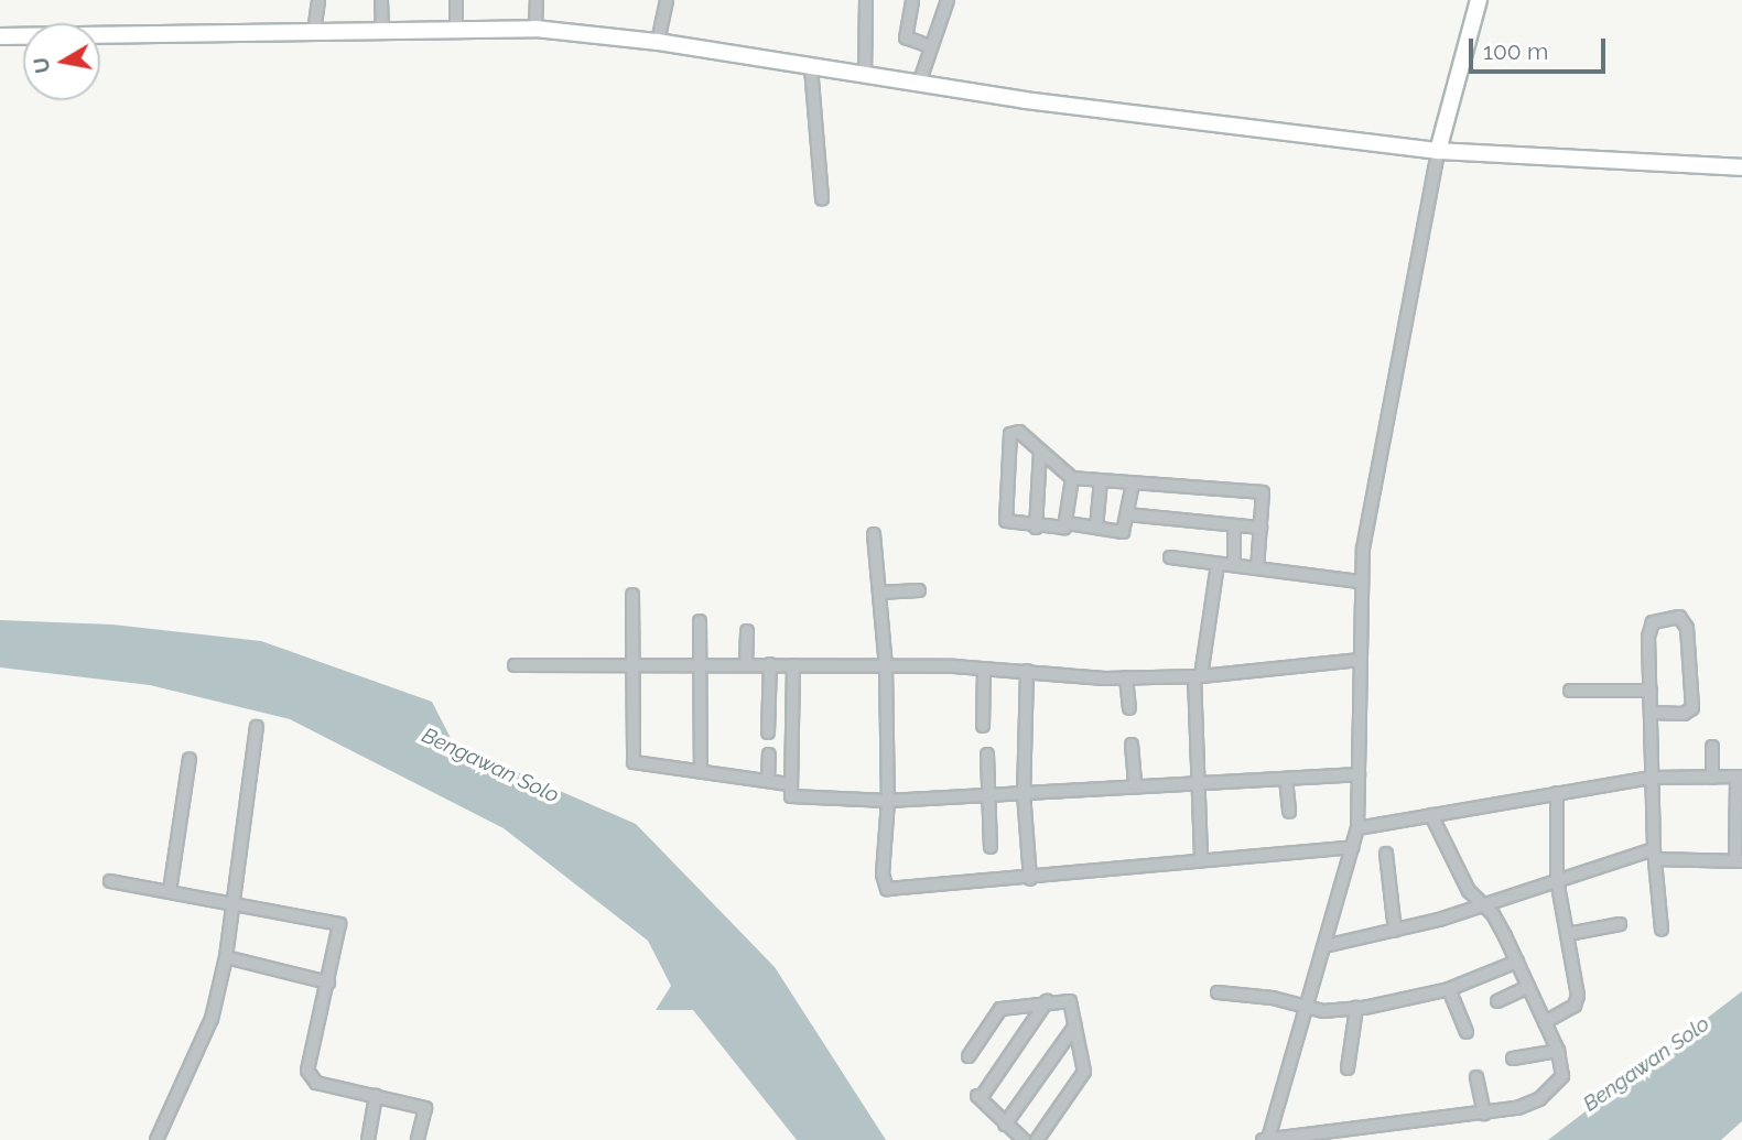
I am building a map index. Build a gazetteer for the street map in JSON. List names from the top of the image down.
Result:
{
  "water": ["Bengawan Solo"],
  "scale_bar": "100 m",
  "north": "left"
}
